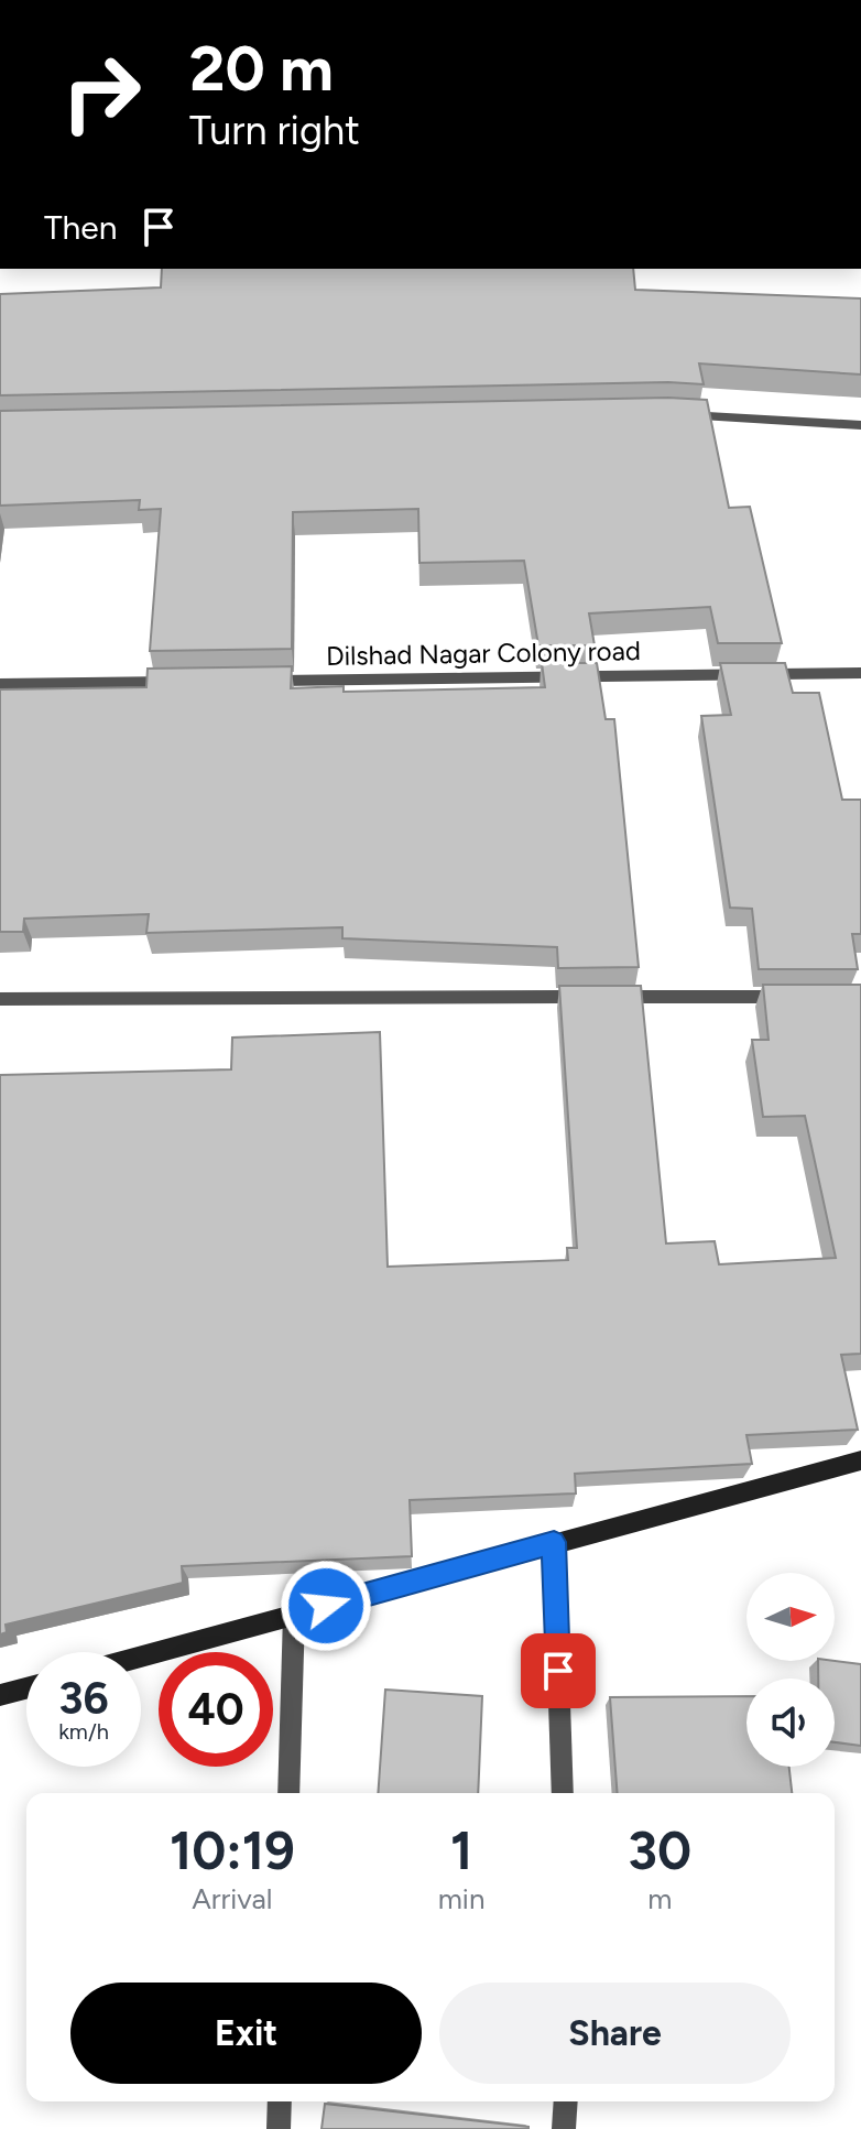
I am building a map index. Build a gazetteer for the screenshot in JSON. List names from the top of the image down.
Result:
{
  "streets": {
    "street": ["Dilshad Nagar Colony road"]
  },
  "north": "right",
  "page": {
    "turn": ["20 m", "Turn right"],
    "then": "Then",
    "speed": "36 km/h",
    "limit": "40",
    "eta": [
      "10:19",
      "Arrival",
      "1",
      "min",
      "30",
      "m"
    ],
    "buttons": ["Exit", "Share"]
  }
}
